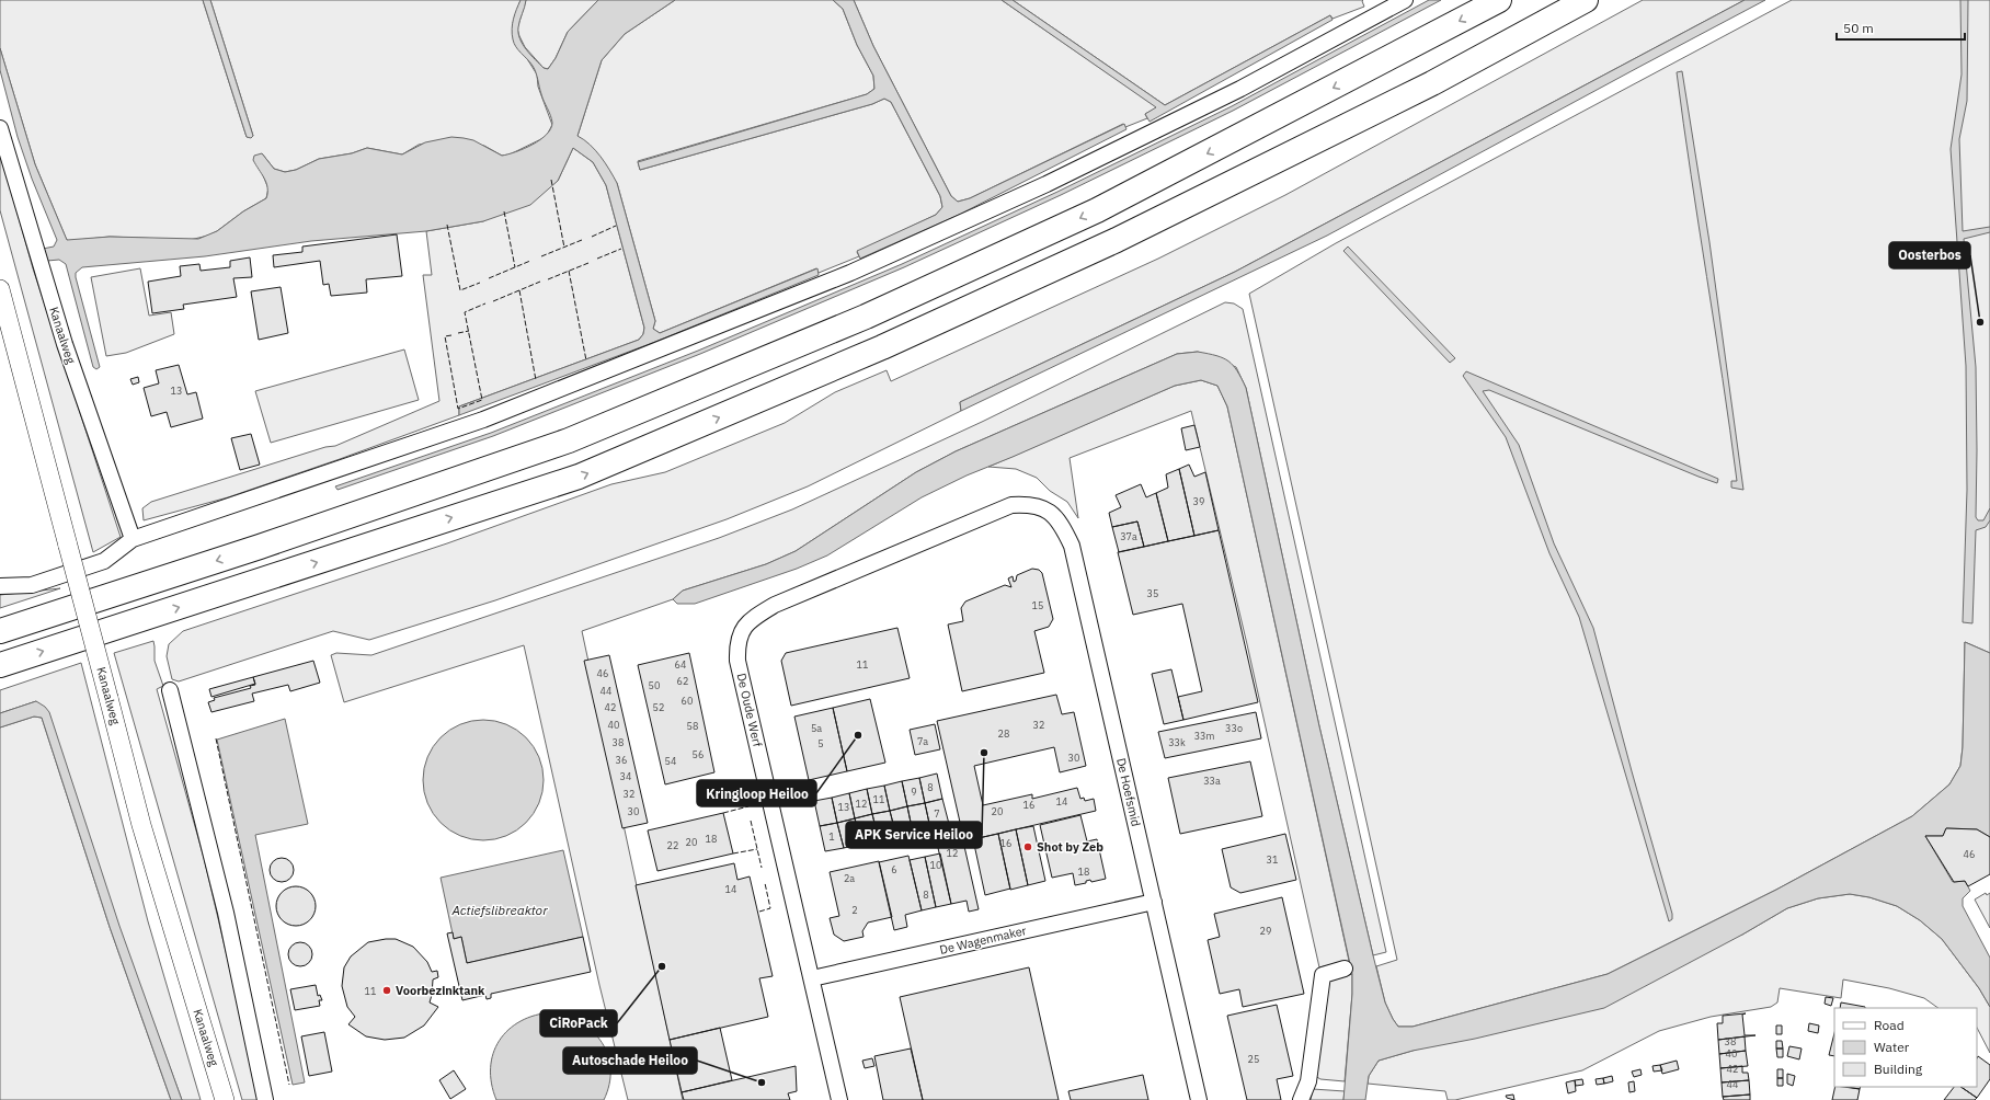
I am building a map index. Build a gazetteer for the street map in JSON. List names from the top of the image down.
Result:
{
  "streets": {
    "street": [
      "Kanaalweg",
      "De Oude Werf",
      "De Hoefsmid",
      "De Wagenmaker"
    ]
  },
  "crossings": [
    ["De Oude Werf", "De Hoefsmid"],
    ["De Oude Werf", "De Wagenmaker"],
    ["De Hoefsmid", "De Wagenmaker"]
  ],
  "water": ["Actiefslibreaktor"],
  "places": [
    "Oosterbos",
    "Kringloop Heiloo",
    "APK Service Heiloo",
    "Shot by Zeb",
    "CiRoPack",
    "Voorbezinktank",
    "Autoschade Heiloo"
  ],
  "house_numbers": [
    "13",
    "39",
    "37a",
    "35",
    "15",
    "64",
    "11",
    "46",
    "62",
    "50",
    "44",
    "60",
    "42",
    "52",
    "40",
    "32",
    "58",
    "5a",
    "33o",
    "28",
    "33m",
    "7a",
    "38",
    "33k",
    "5",
    "56",
    "30",
    "36",
    "54",
    "34",
    "33a",
    "8",
    "9",
    "32",
    "11",
    "14",
    "12",
    "16",
    "13",
    "30",
    "20",
    "7",
    "1",
    "18",
    "20",
    "16",
    "22",
    "12",
    "46",
    "31",
    "10",
    "6",
    "18",
    "2a",
    "14",
    "8",
    "2",
    "29",
    "11",
    "38",
    "40",
    "25",
    "42",
    "44"
  ],
  "legend": ["Road", "Water", "Building"],
  "scale_bar": "50 m"
}
